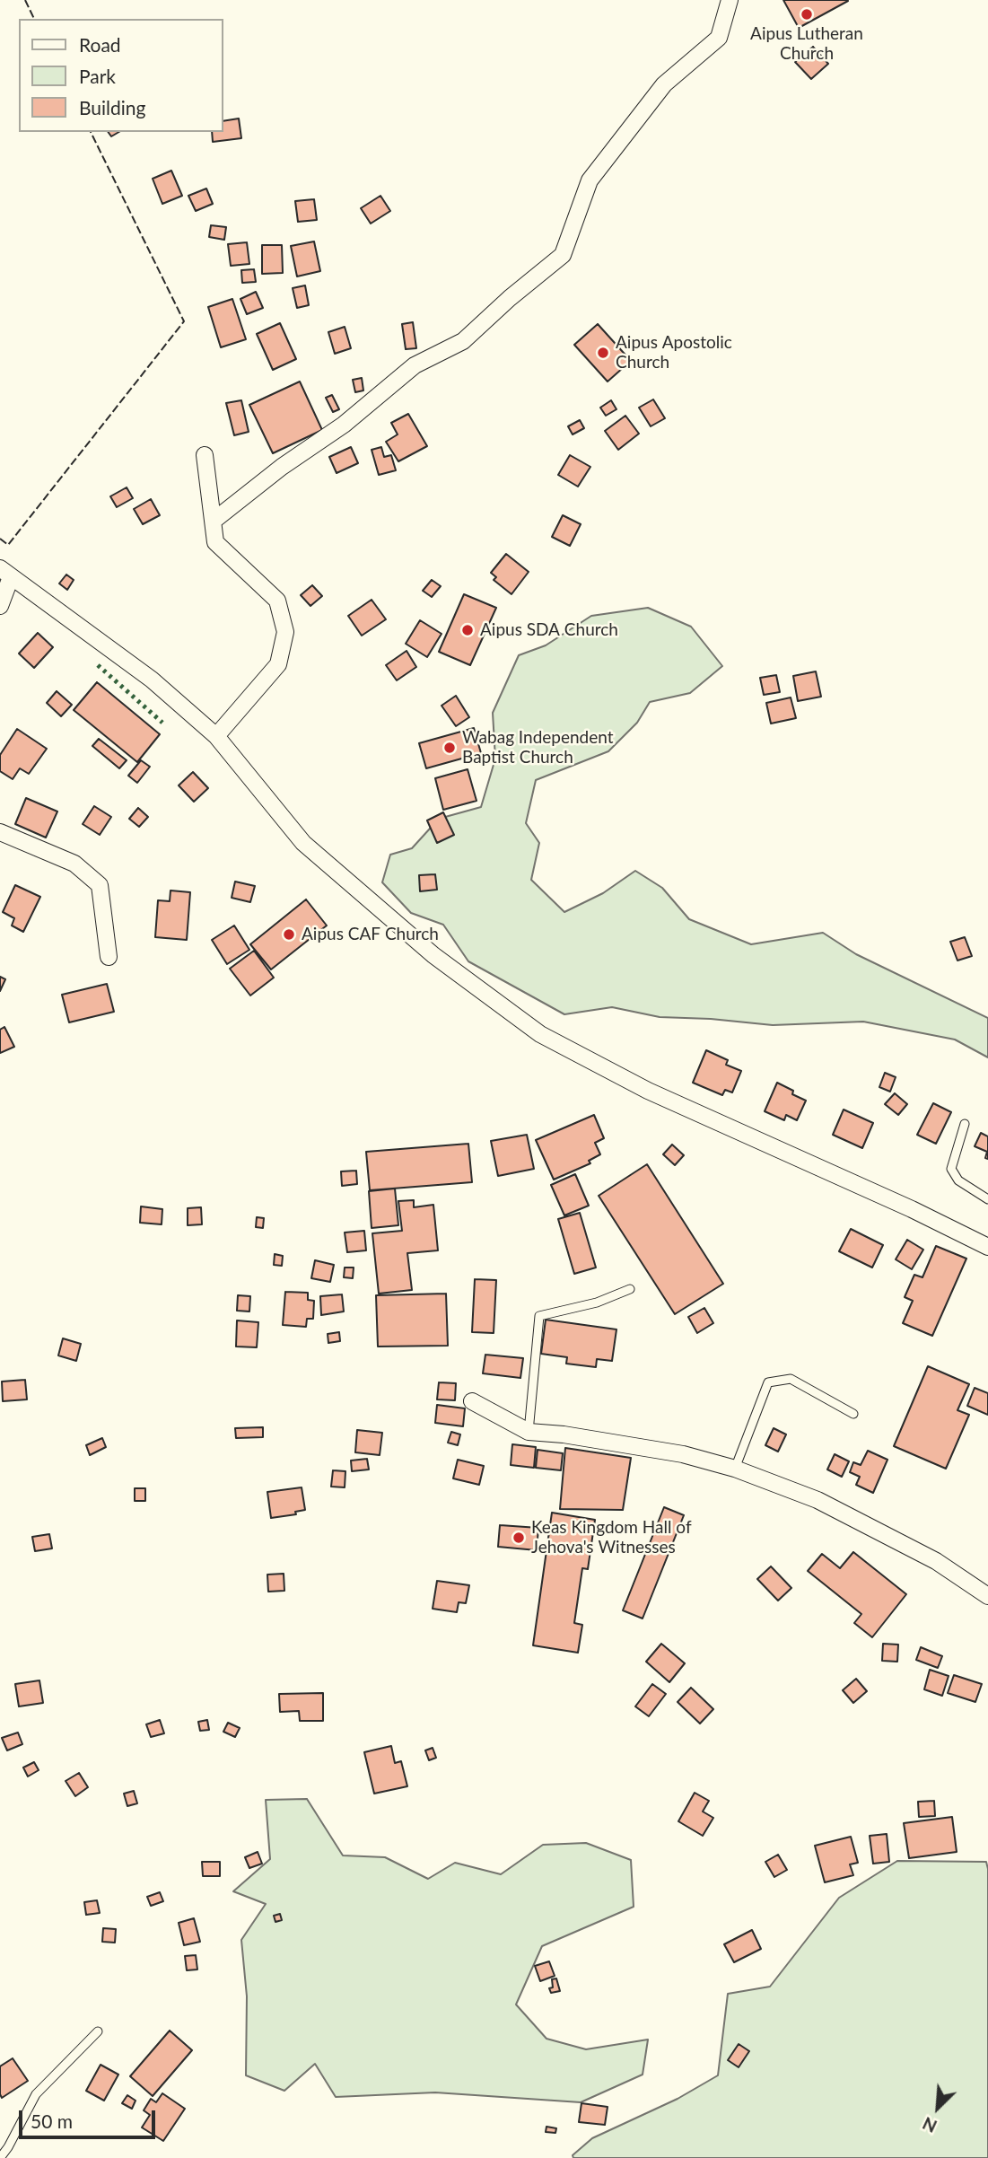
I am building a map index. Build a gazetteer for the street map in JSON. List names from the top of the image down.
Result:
{
  "places": [
    "Aipus Lutheran Church",
    "Aipus Apostolic Church",
    "Aipus SDA Church",
    "Wabag Independent Baptist Church",
    "Aipus CAF Church",
    "Keas Kingdom Hall of Jehova's Witnesses"
  ],
  "legend": ["Road", "Park", "Building"],
  "scale_bar": "50 m",
  "north": "bottom left"
}
